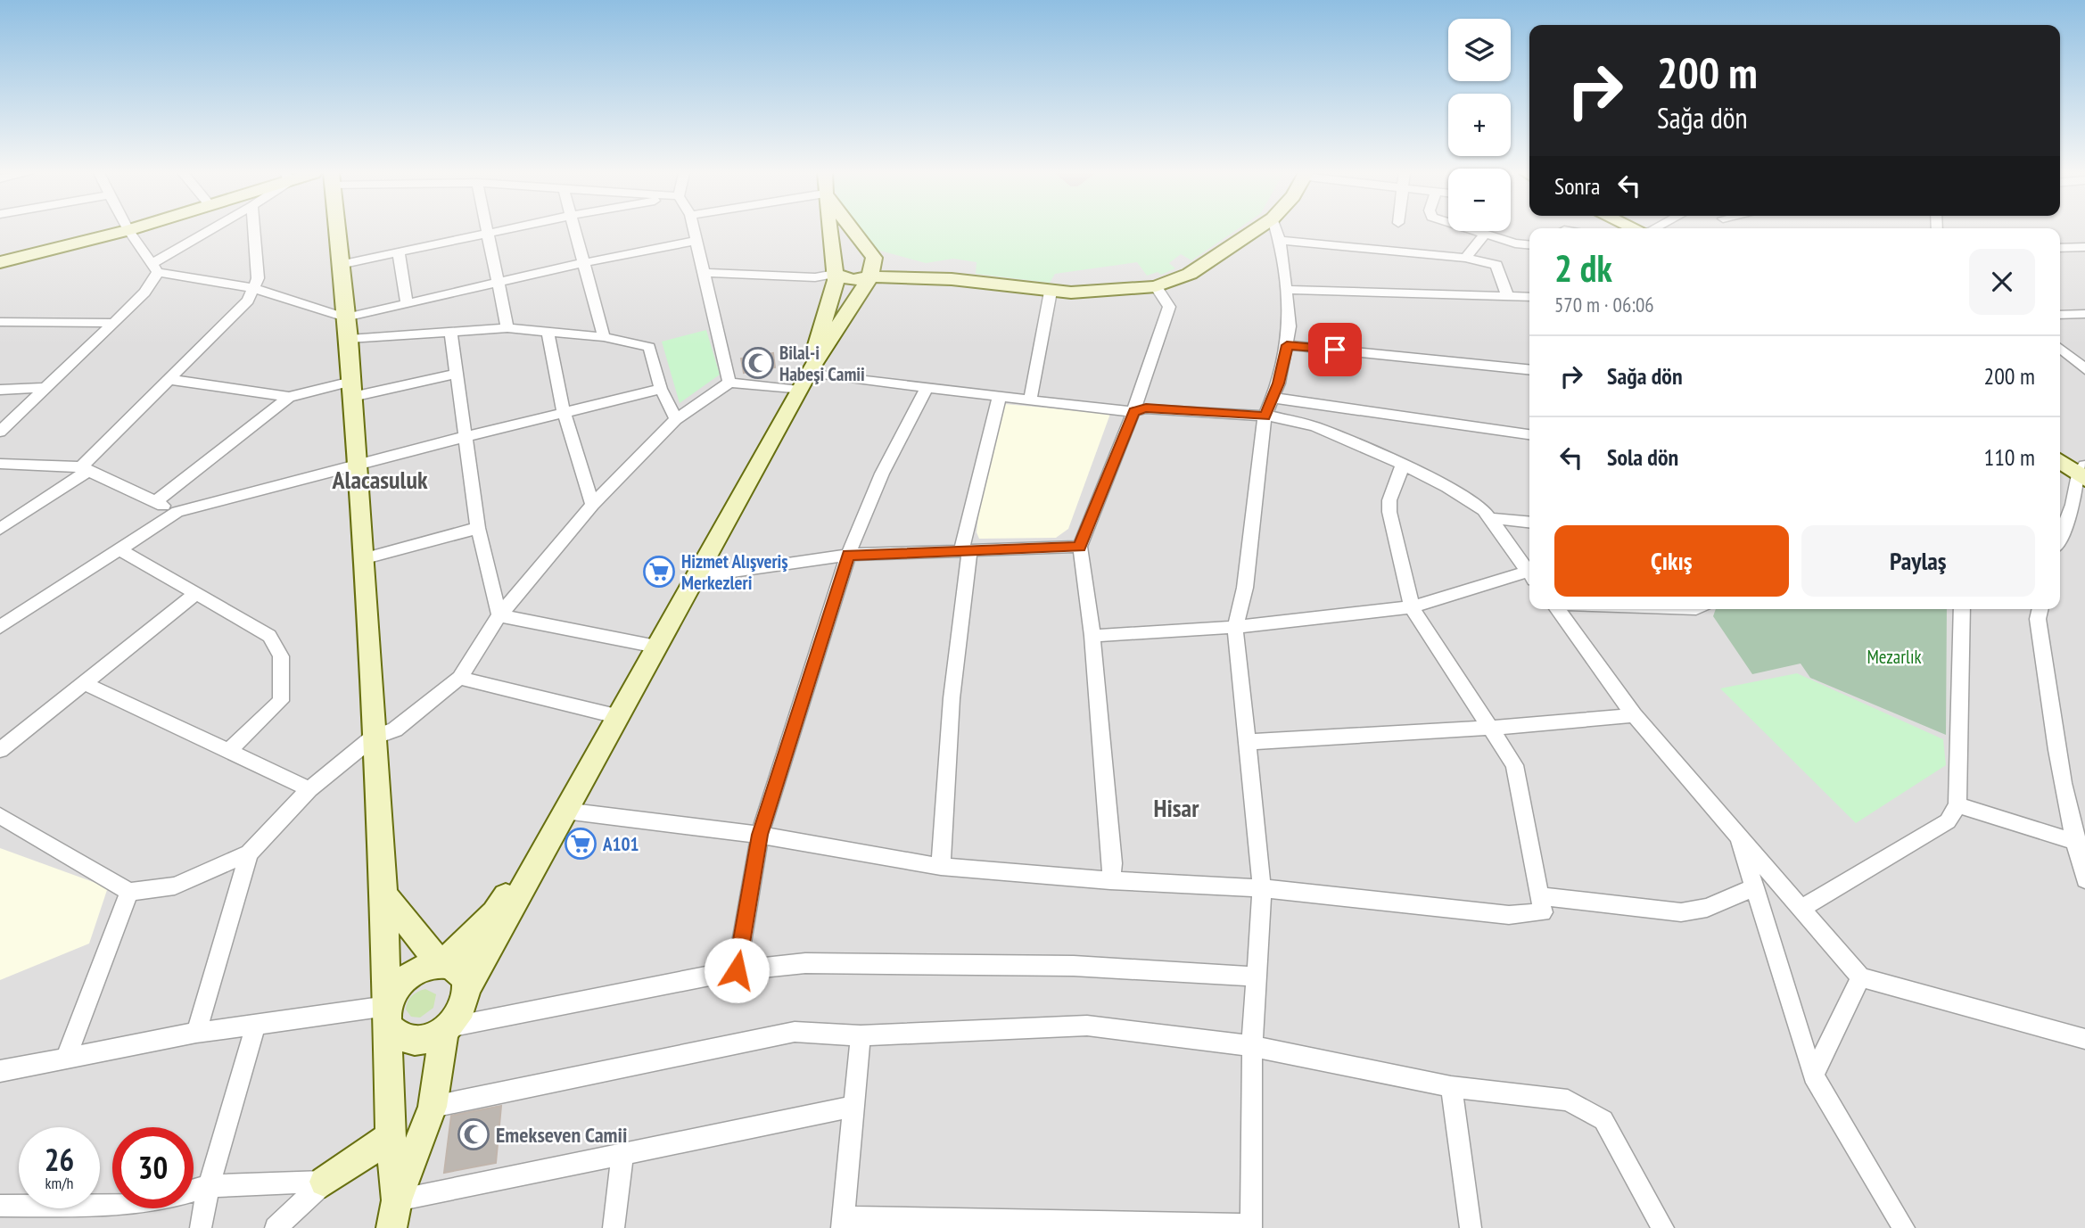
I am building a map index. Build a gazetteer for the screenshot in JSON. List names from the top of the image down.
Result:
{
  "districts": ["Alacasuluk", "Hisar"],
  "parks": ["Mezarlık"],
  "places": {
    "mosque": ["Bilal-i Habeşi Camii", "Emekseven Camii"],
    "supermarket": ["Hizmet Alışveriş Merkezleri", "A101"]
  },
  "page": {
    "map_buttons": ["+", "−"],
    "turn": ["200 m", "Sağa dön"],
    "then": "Sonra",
    "heading": ["2 dk", "570 m · 06:06"],
    "list": [
      {
        "name": "Sağa dön",
        "value": "200 m"
      },
      {
        "name": "Sola dön",
        "value": "110 m"
      }
    ],
    "buttons": ["Çıkış", "Paylaş"],
    "speed": "26 km/h",
    "limit": "30"
  }
}
